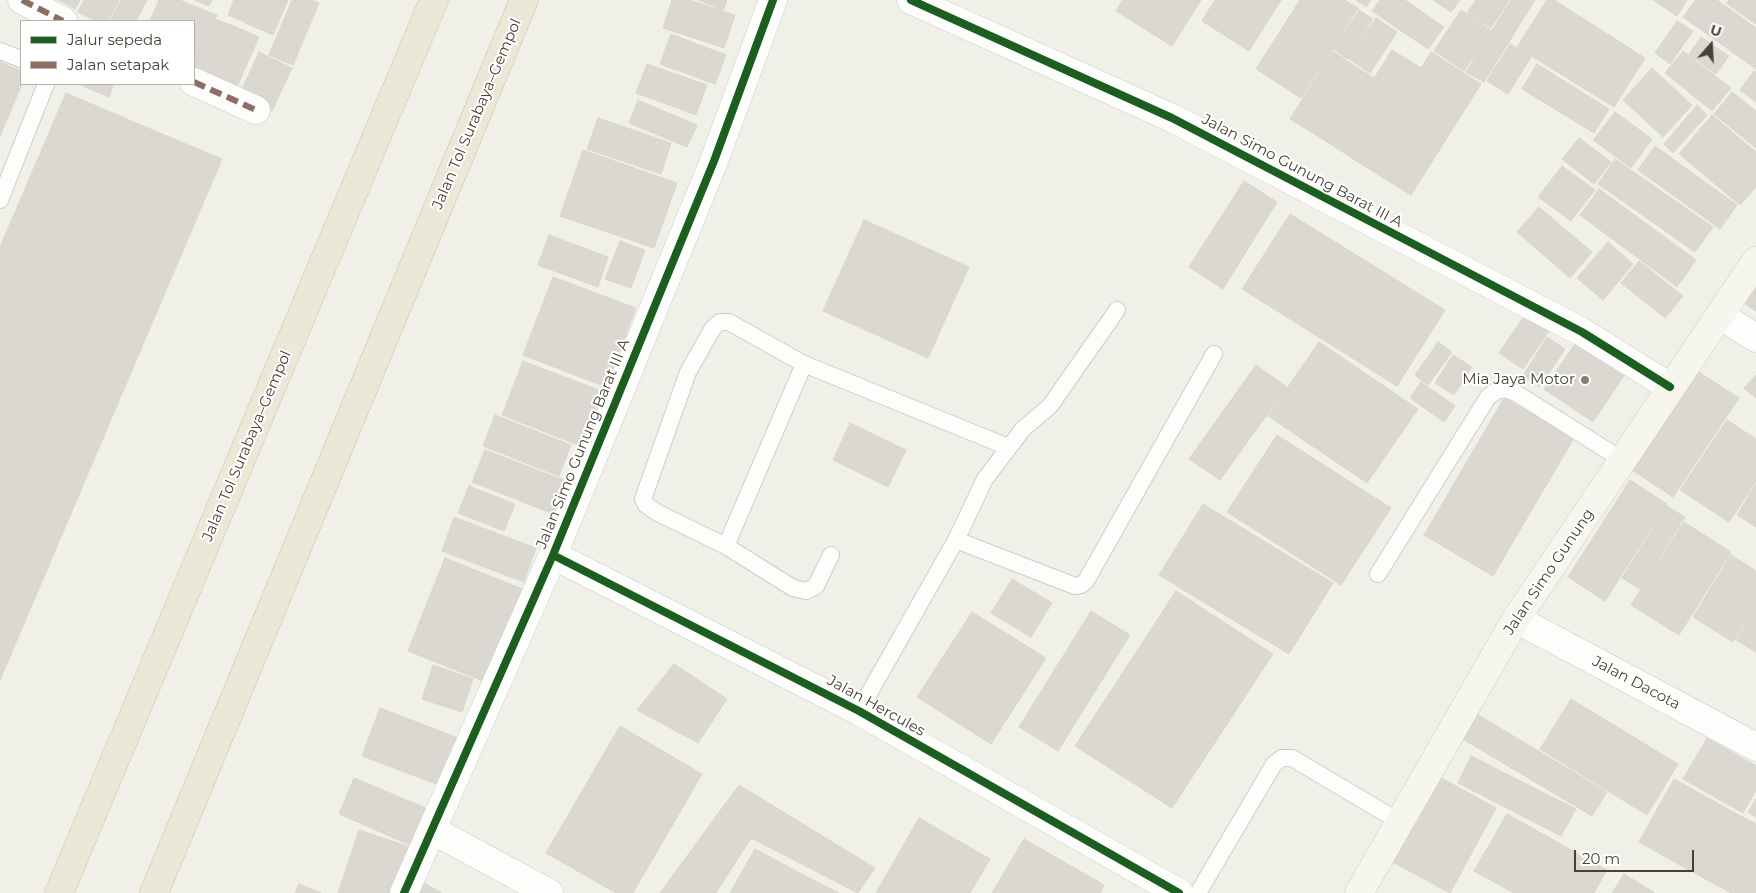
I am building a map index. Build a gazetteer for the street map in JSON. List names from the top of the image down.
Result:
{
  "streets": {
    "highway": ["Jalan Tol Surabaya–Gempol"],
    "main road": ["Jalan Simo Gunung"],
    "street": ["Jalan Simo Gunung Barat III A", "Jalan Dacota", "Jalan Hercules"]
  },
  "crossings": [
    ["Jalan Simo Gunung Barat III A", "Jalan Simo Gunung"],
    ["Jalan Simo Gunung Barat III A", "Jalan Hercules"],
    ["Jalan Simo Gunung", "Jalan Dacota"]
  ],
  "places": ["Mia Jaya Motor"],
  "legend": ["Jalur sepeda", "Jalan setapak"],
  "scale_bar": "20 m",
  "north": "top"
}
